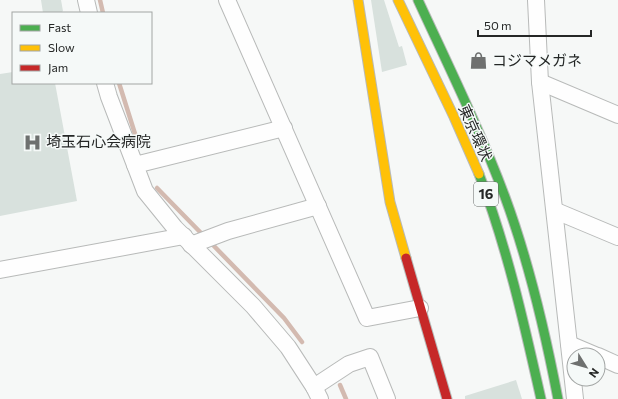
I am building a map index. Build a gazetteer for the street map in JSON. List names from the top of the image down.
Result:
{
  "streets": {
    "main road": ["東京環状", "16"]
  },
  "places": {
    "shop": ["コジマメガネ"],
    "hospital": ["埼玉石心会病院"]
  },
  "legend": ["Fast", "Slow", "Jam"],
  "scale_bar": "50 m",
  "north": "bottom right"
}
